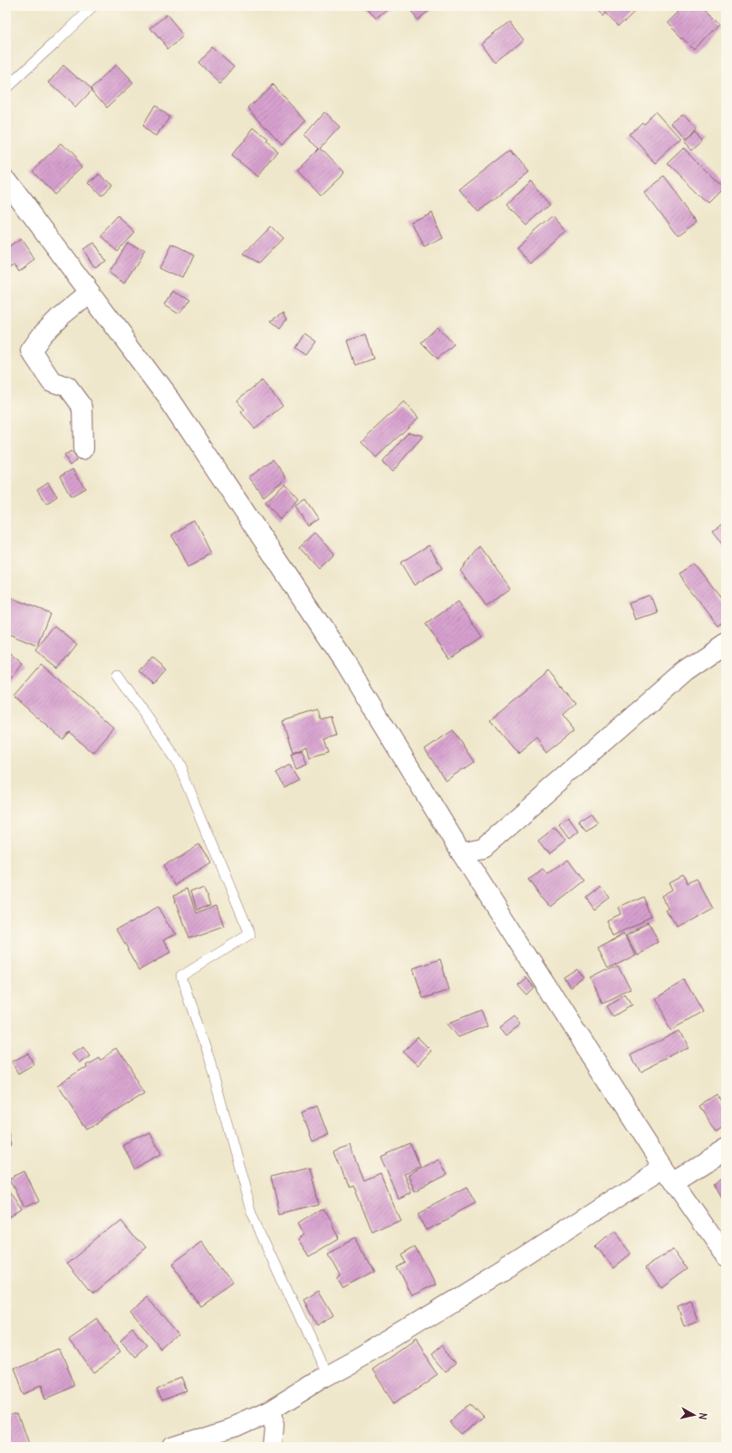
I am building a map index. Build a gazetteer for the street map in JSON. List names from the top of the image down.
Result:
{
  "north": "right"
}
